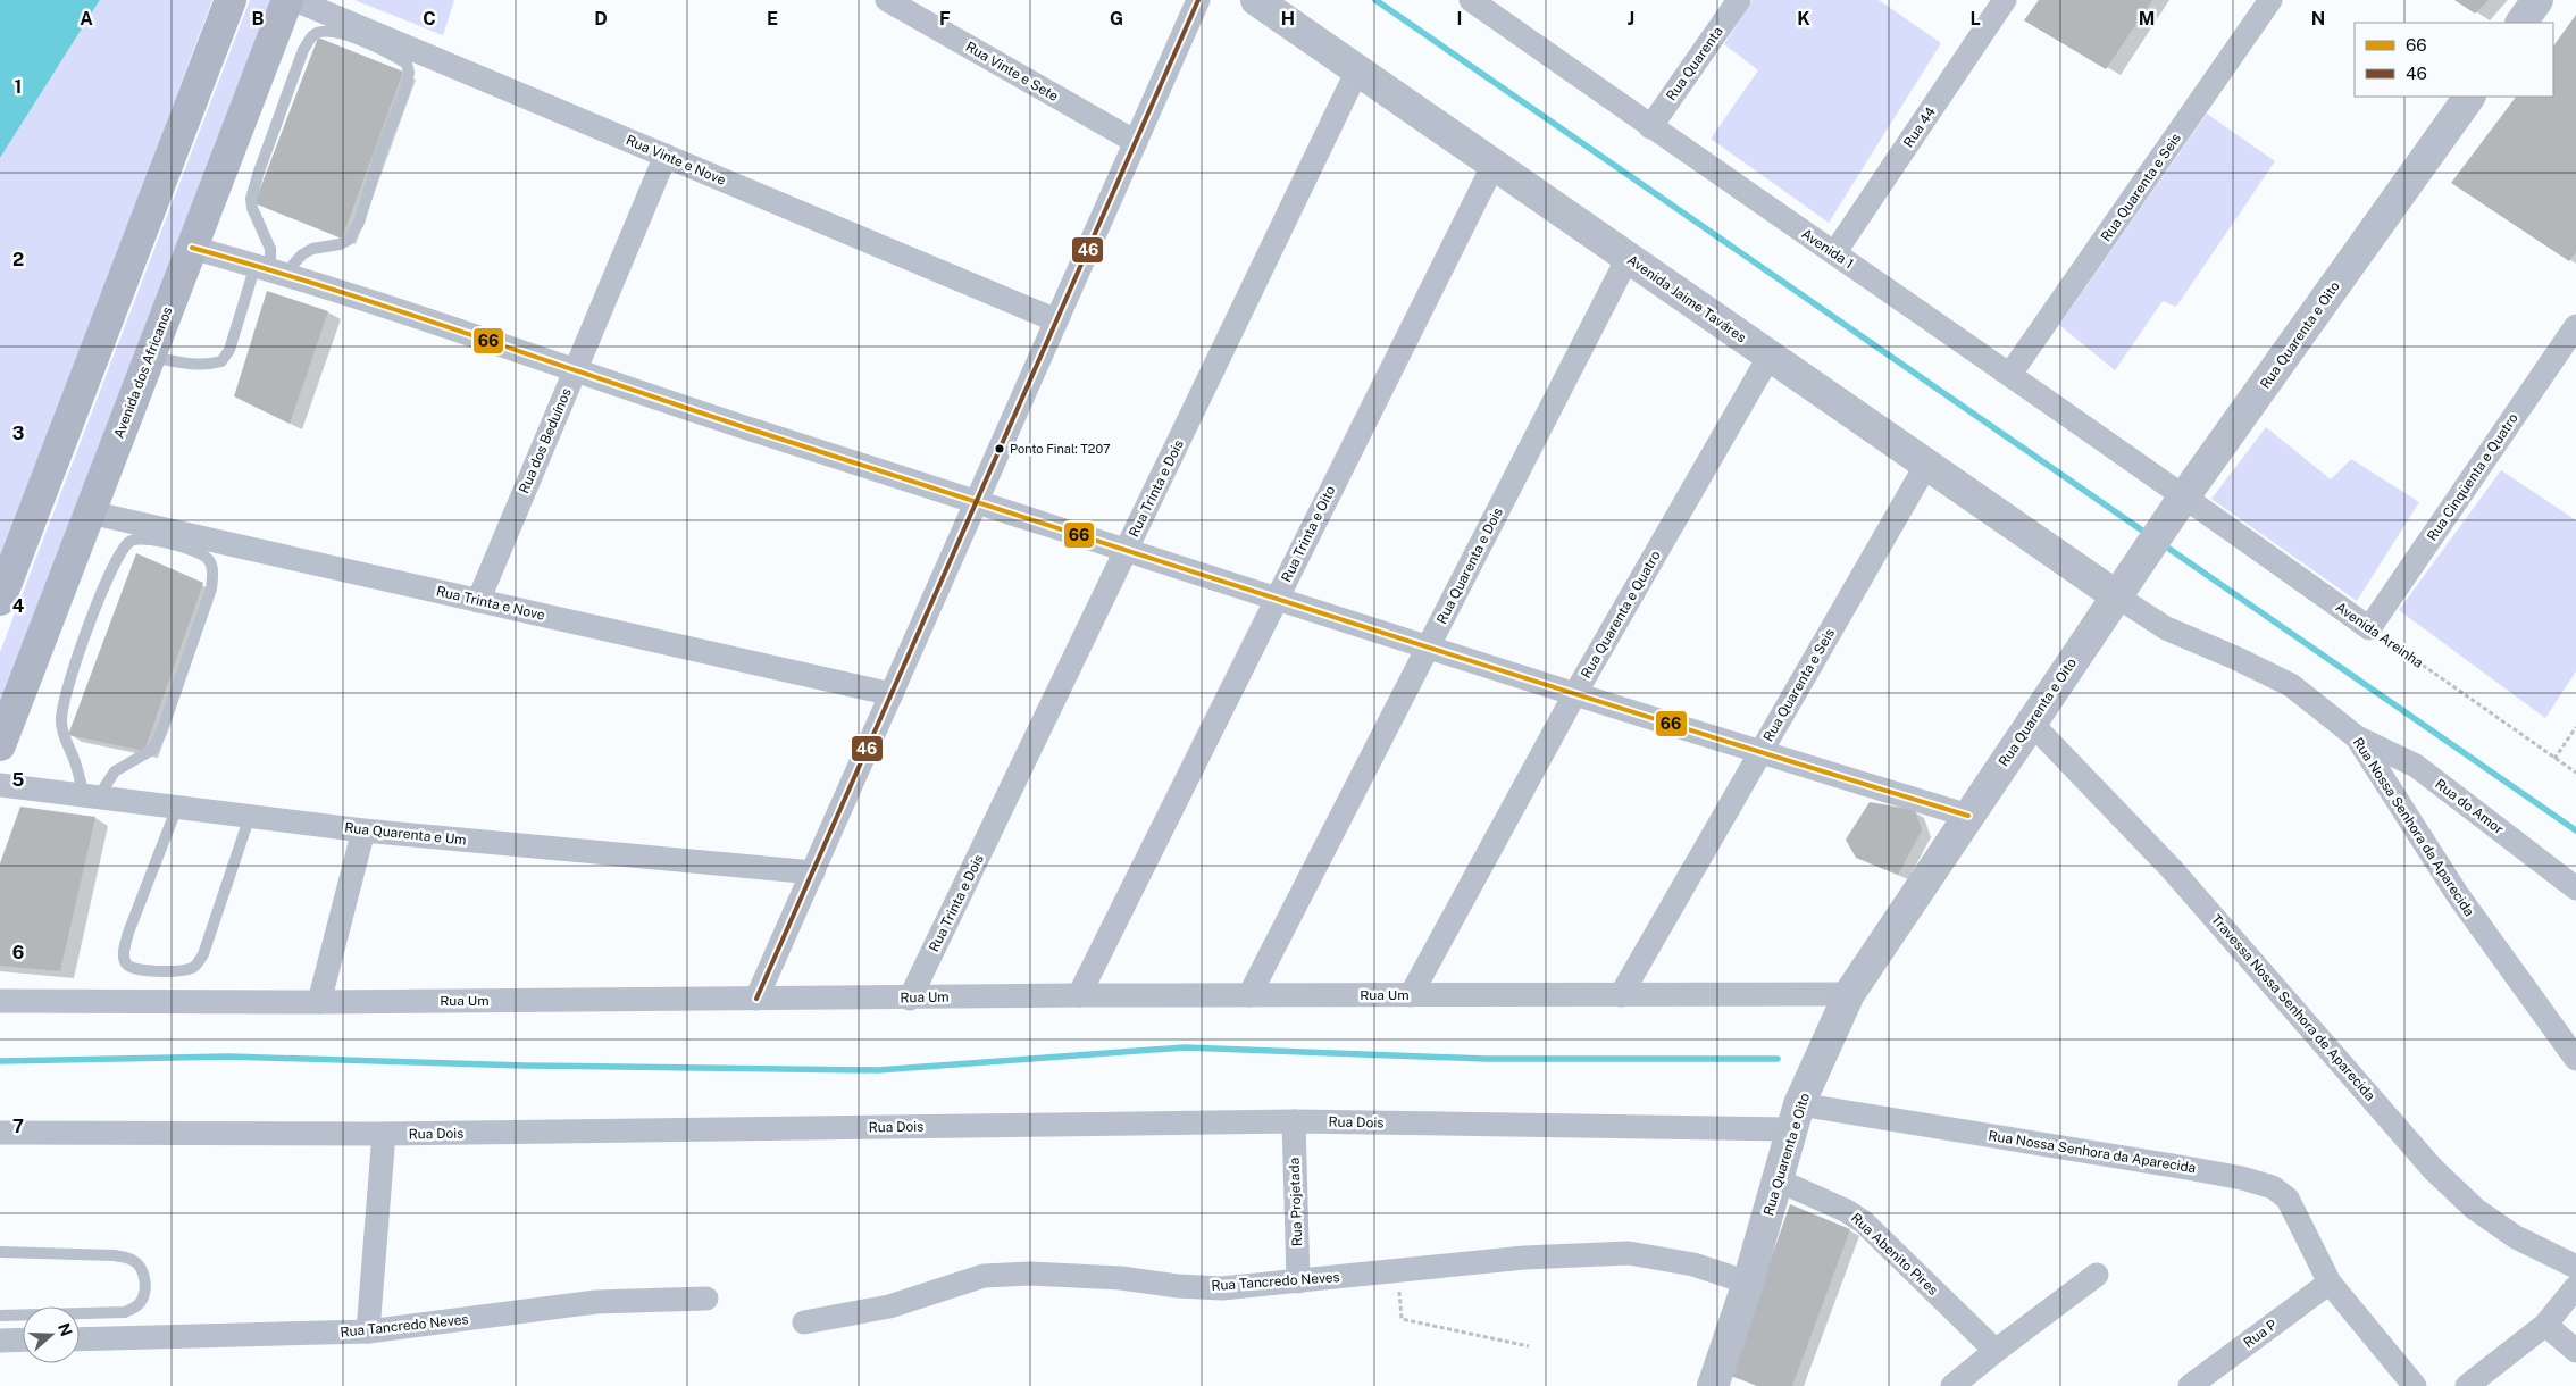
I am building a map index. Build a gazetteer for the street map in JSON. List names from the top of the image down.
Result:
{
  "streets": {
    "main road": ["Avenida Jaime Taváres", "Rua Quarenta e Oito", "Avenida dos Africanos"],
    "street": [
      "Rua Quarenta",
      "Rua Vinte e Sete",
      "Rua 44",
      "Rua Vinte e Nove",
      "Rua Quarenta e Seis",
      "Avenida 1",
      "Rua dos Beduínos",
      "Rua Cinqüenta e Quatro",
      "Rua Trinta e Dois",
      "Rua Trinta e Oito",
      "Rua Quarenta e Dois",
      "Rua Trinta e Nove",
      "Rua Quarenta e Quatro",
      "Avenida Areinha",
      "Rua do Amor",
      "Rua Nossa Senhora da Aparecida",
      "Rua Quarenta e Um",
      "Rua Um",
      "Travessa Nossa Senhora de Aparecida",
      "Rua Dois",
      "Rua Projetada",
      "Rua Abenito Pires",
      "Rua Tancredo Neves",
      "Rua P"
    ]
  },
  "crossings": [
    ["Rua Quarenta", "Avenida 1"],
    ["Rua 44", "Avenida 1"],
    ["Rua Vinte e Nove", "Rua dos Beduínos"],
    ["Rua Quarenta e Seis", "Avenida 1"],
    ["Rua Quarenta e Seis", "Avenida Jaime Taváres"],
    ["Rua Quarenta e Seis", "Rua Um"],
    ["Avenida 1", "Rua Quarenta e Oito"],
    ["Avenida 1", "Avenida Areinha"],
    ["Avenida Jaime Taváres", "Rua Quarenta e Oito"],
    ["Avenida Jaime Taváres", "Rua Trinta e Dois"],
    ["Avenida Jaime Taváres", "Rua Trinta e Oito"],
    ["Avenida Jaime Taváres", "Rua Quarenta e Dois"],
    ["Avenida Jaime Taváres", "Rua Quarenta e Quatro"],
    ["Avenida Jaime Taváres", "Rua Nossa Senhora da Aparecida"],
    ["Rua Quarenta e Oito", "Avenida Areinha"],
    ["Rua Quarenta e Oito", "Rua Nossa Senhora da Aparecida"],
    ["Rua Quarenta e Oito", "Rua Um"],
    ["Rua Quarenta e Oito", "Travessa Nossa Senhora de Aparecida"],
    ["Rua Quarenta e Oito", "Rua Dois"],
    ["Rua Quarenta e Oito", "Rua Abenito Pires"],
    ["Rua Quarenta e Oito", "Rua Tancredo Neves"],
    ["Avenida dos Africanos", "Rua Trinta e Nove"],
    ["Rua dos Beduínos", "Rua Trinta e Nove"],
    ["Rua Cinqüenta e Quatro", "Avenida Areinha"],
    ["Rua Trinta e Dois", "Rua Um"],
    ["Rua Trinta e Oito", "Rua Um"],
    ["Rua Quarenta e Dois", "Rua Um"],
    ["Rua Quarenta e Quatro", "Rua Um"],
    ["Rua do Amor", "Rua Nossa Senhora da Aparecida"],
    ["Rua Nossa Senhora da Aparecida", "Rua Dois"],
    ["Rua Nossa Senhora da Aparecida", "Rua P"],
    ["Rua Dois", "Rua Projetada"],
    ["Rua Projetada", "Rua Tancredo Neves"]
  ],
  "places": ["Ponto Final: T207"],
  "lines": ["transit line 46", "transit line 66"],
  "legend": ["66", "46"],
  "north": "right",
  "grid": {
    "columns": [
      "A",
      "B",
      "C",
      "D",
      "E",
      "F",
      "G",
      "H",
      "I",
      "J",
      "K",
      "L",
      "M",
      "N"
    ],
    "rows": [
      "1",
      "2",
      "3",
      "4",
      "5",
      "6",
      "7"
    ]
  }
}
